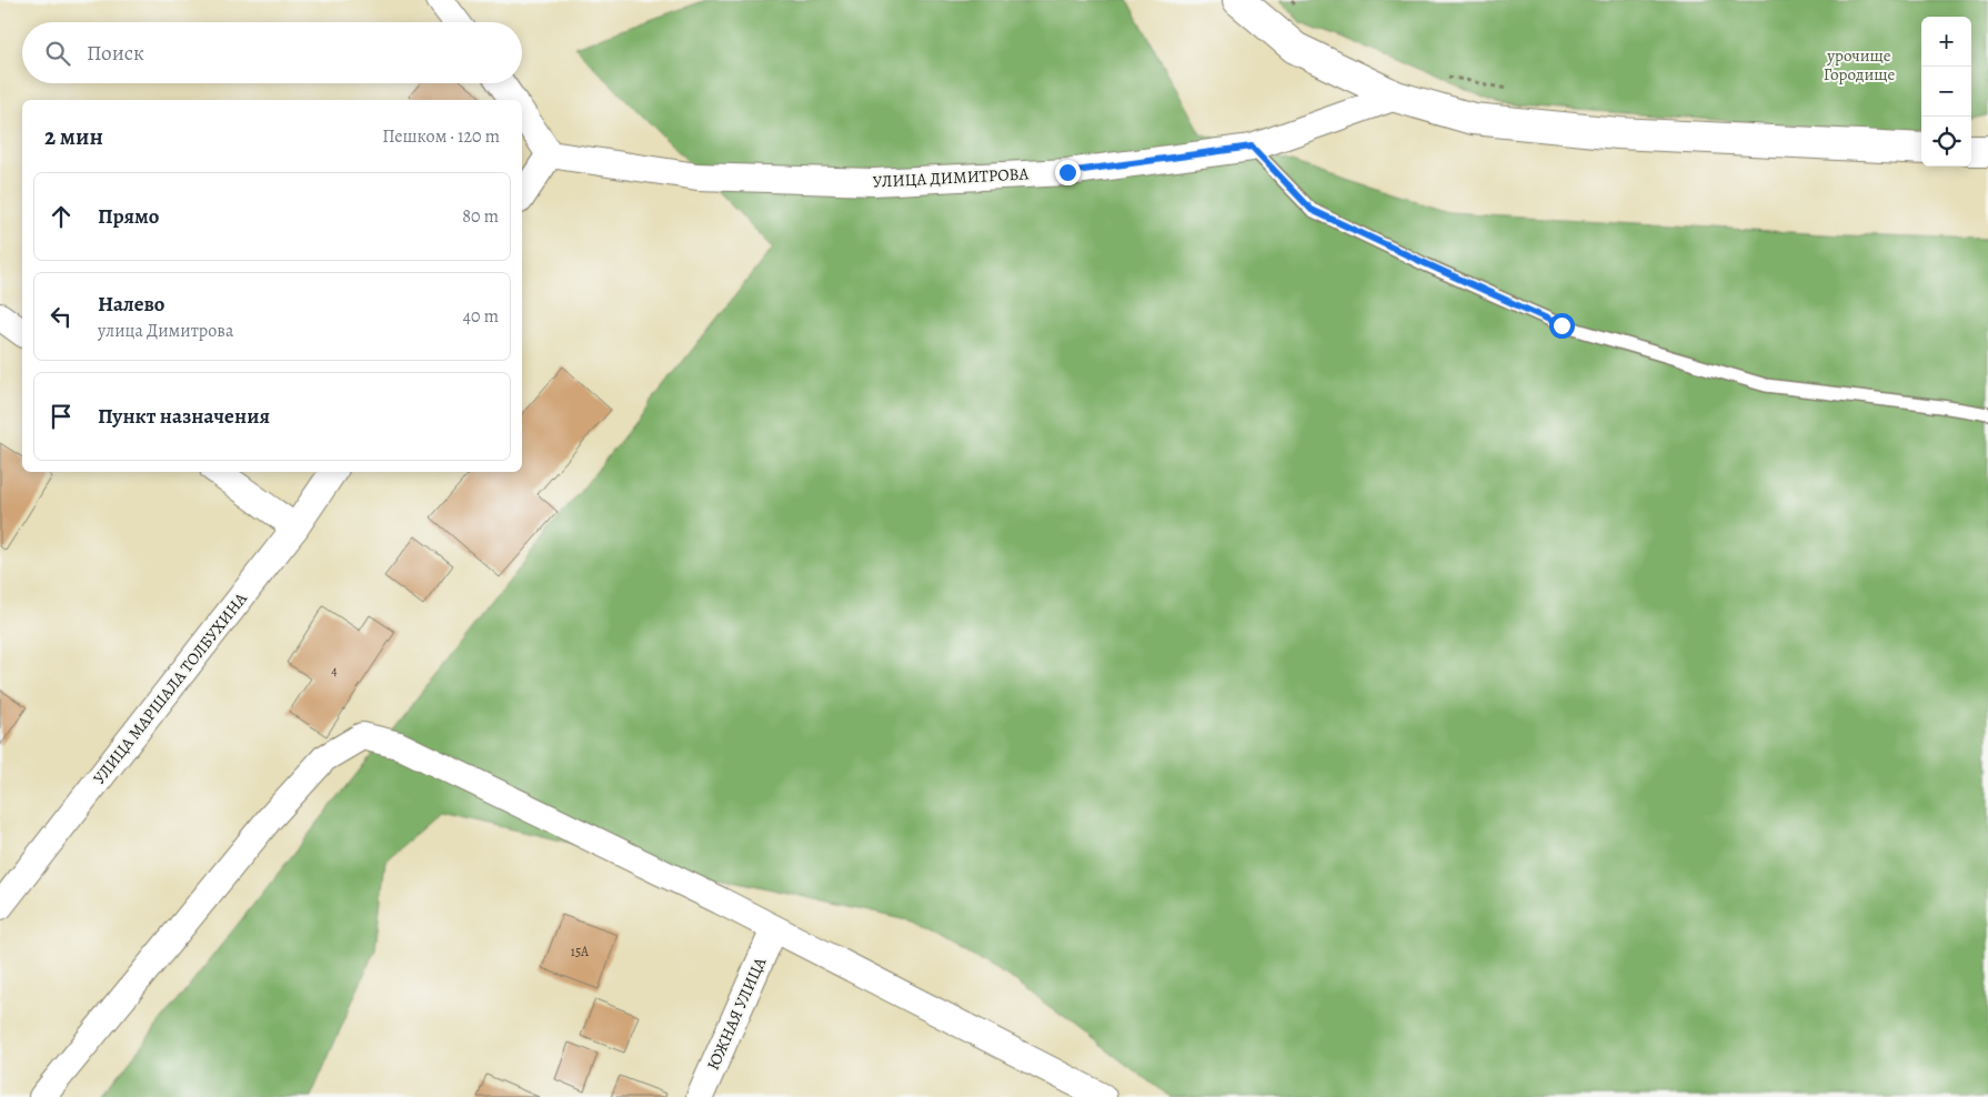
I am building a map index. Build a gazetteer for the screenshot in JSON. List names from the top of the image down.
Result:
{
  "streets": {
    "street": ["УЛИЦА ДИМИТРОВА", "УЛИЦА МАРШАЛА ТОЛБУХИНА", "ЮЖНАЯ УЛИЦА"]
  },
  "parks": ["урочище Городище"],
  "house_numbers": ["4", "15А"],
  "page": {
    "map_buttons": ["+", "−"],
    "search": "Поиск",
    "heading": ["2 мин", "Пешком · 120 m"],
    "list": [
      ["Прямо", "80 m"],
      ["Налево", "улица Димитрова", "40 m"],
      "Пункт назначения"
    ]
  }
}
